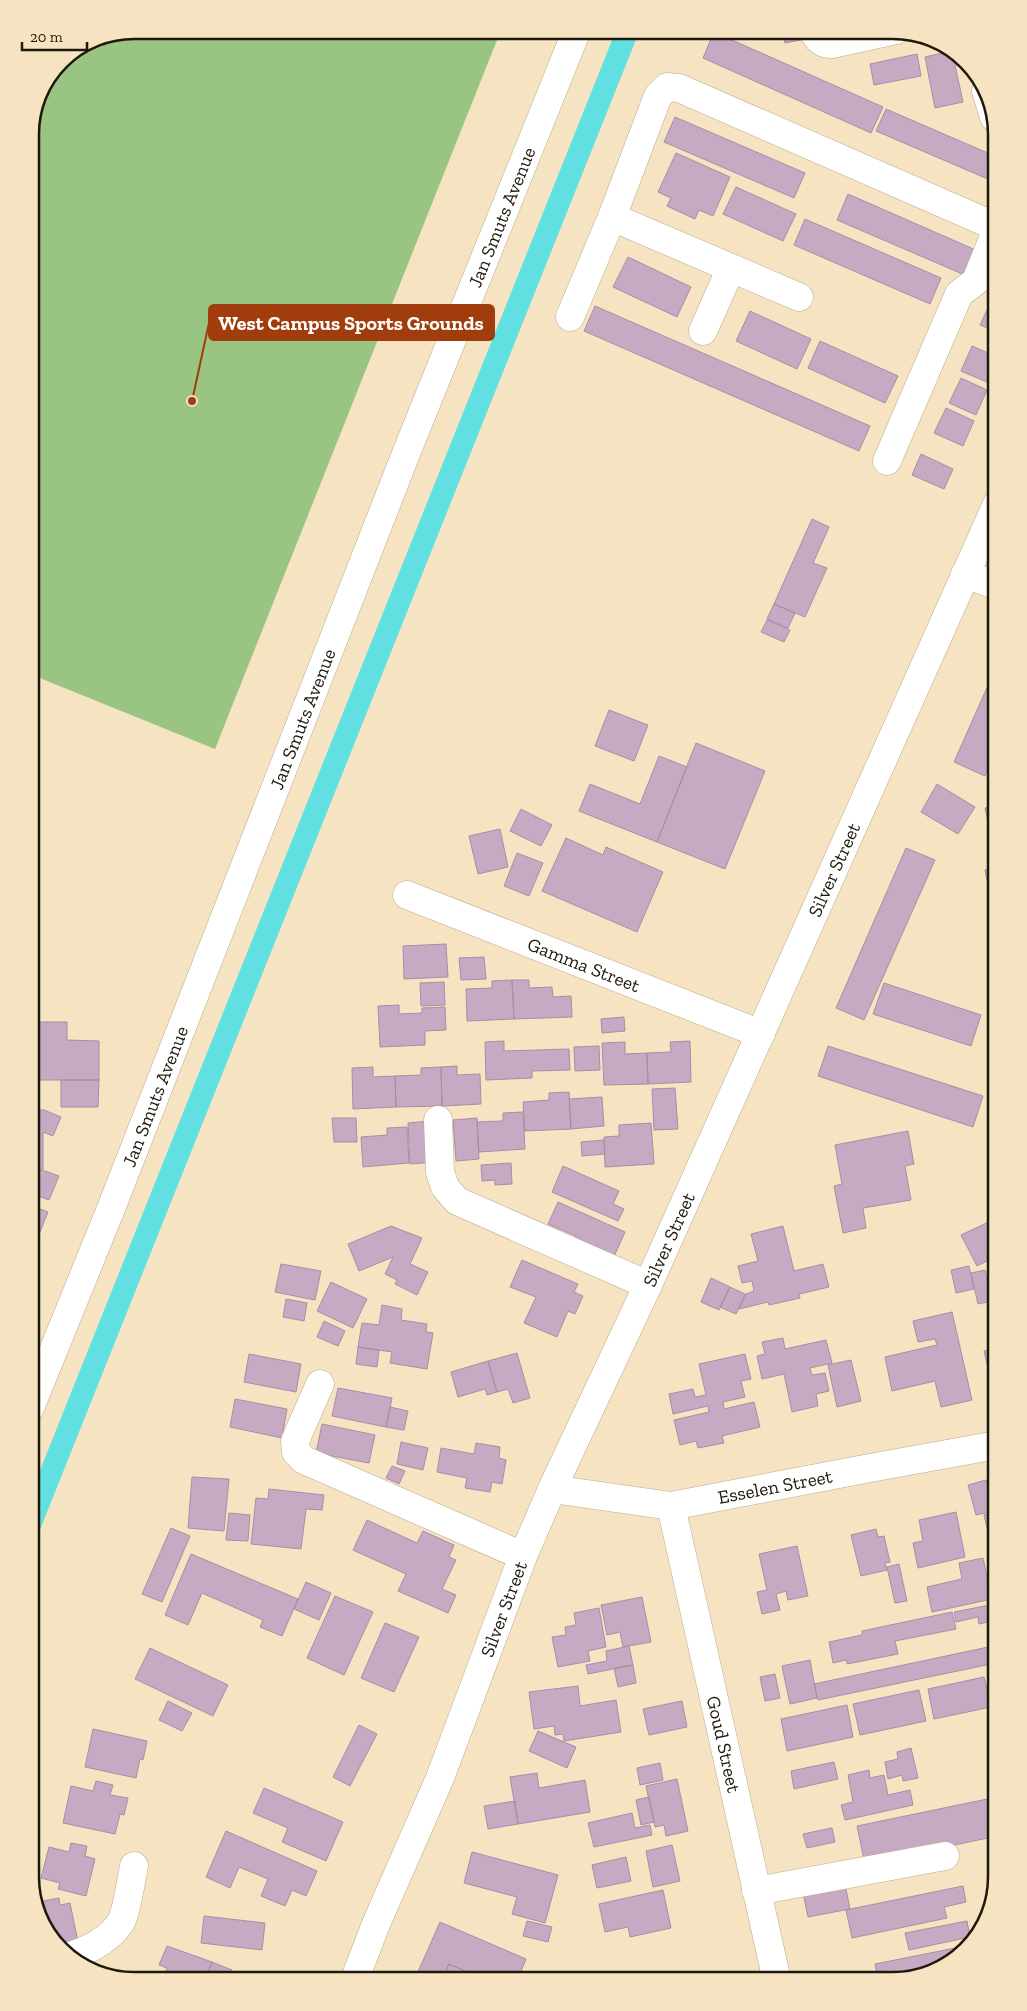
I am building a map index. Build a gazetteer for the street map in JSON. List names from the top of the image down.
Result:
{
  "streets": {
    "street": [
      "Jan Smuts Avenue",
      "Silver Street",
      "Gamma Street",
      "Esselen Street",
      "Goud Street"
    ]
  },
  "crossings": [
    ["Silver Street", "Gamma Street"],
    ["Silver Street", "Esselen Street"],
    ["Esselen Street", "Goud Street"]
  ],
  "places": ["West Campus Sports Grounds"],
  "scale_bar": "20 m"
}
